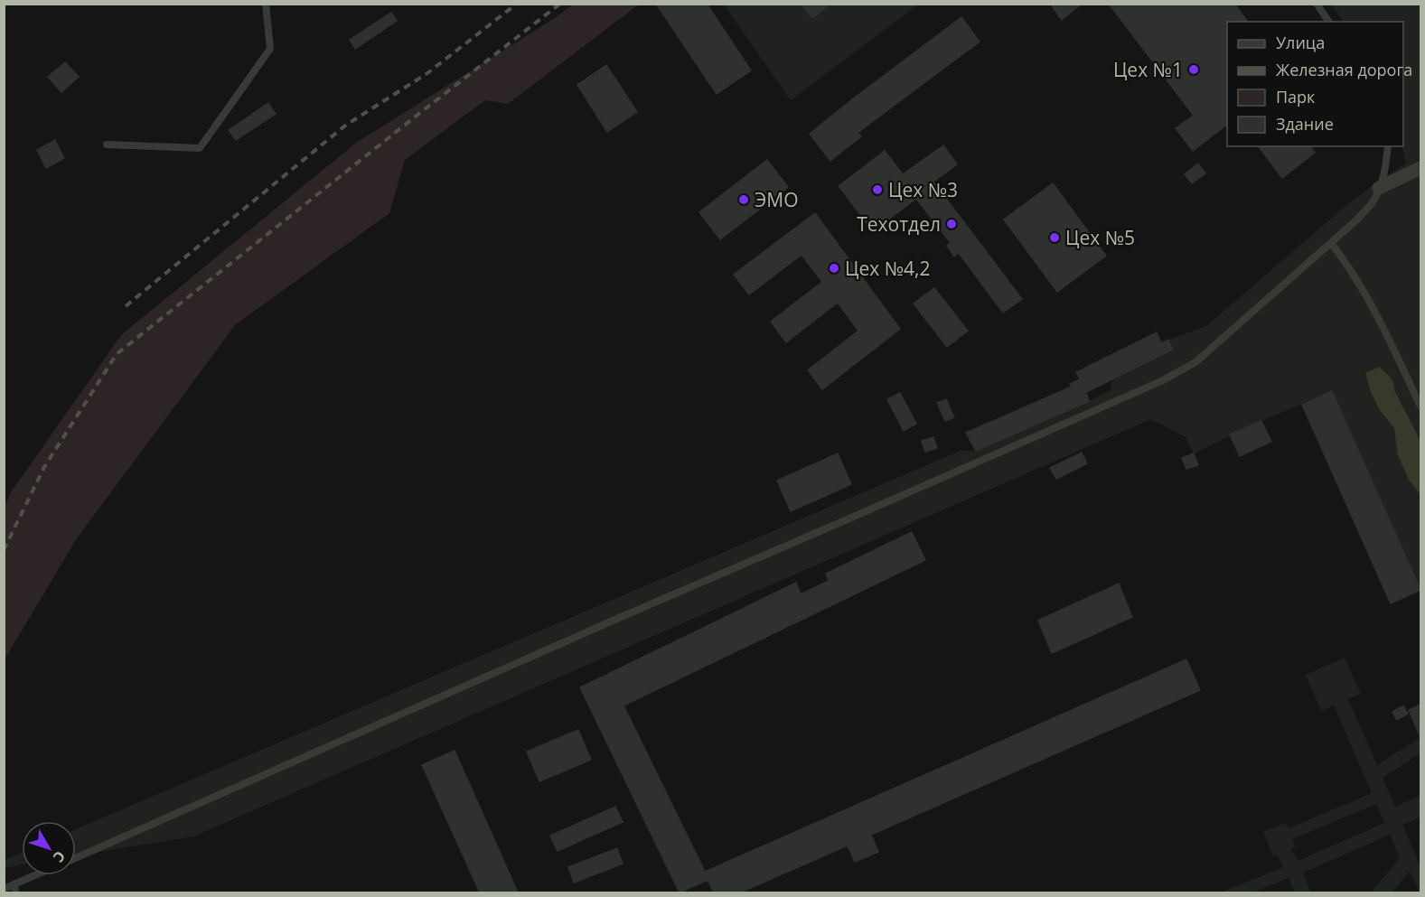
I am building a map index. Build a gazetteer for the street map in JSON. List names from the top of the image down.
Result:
{
  "places": [
    "Цех №1",
    "Цех №3",
    "ЭМО",
    "Техотдел",
    "Цех №5",
    "Цех №4,2"
  ],
  "legend": [
    "Улица",
    "Железная дорога",
    "Парк",
    "Здание"
  ],
  "north": "bottom right"
}
